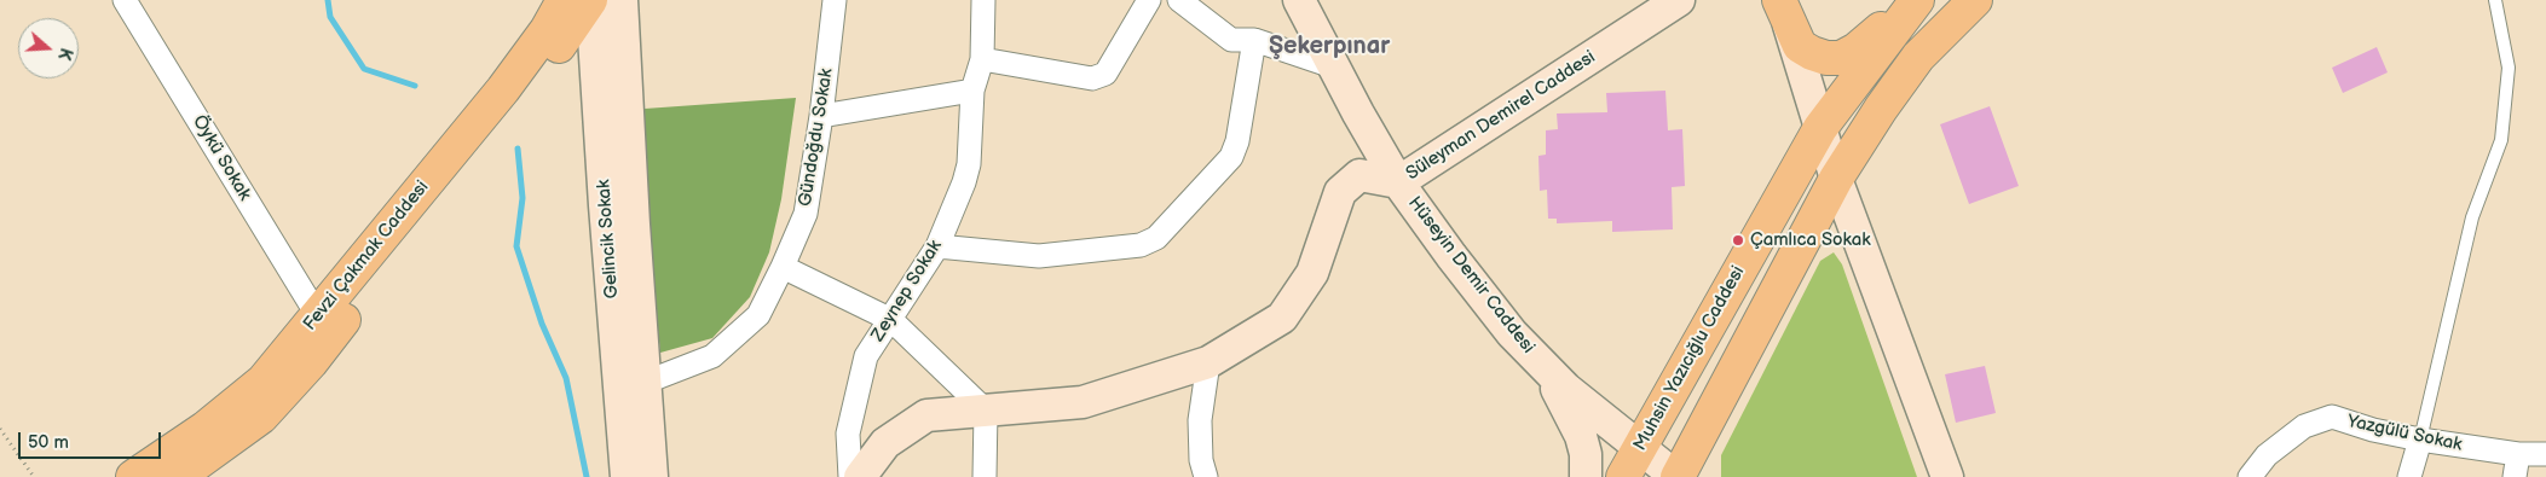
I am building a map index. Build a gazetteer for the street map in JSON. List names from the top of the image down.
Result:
{
  "streets": {
    "main road": ["Fevzi Çakmak Caddesi", "Muhsin Yazıcığlu Caddesi"],
    "street": [
      "Süleyman Demirel Caddesi",
      "Gündoğdu Sokak",
      "Öykü Sokak",
      "Gelincik Sokak",
      "Hüseyin Demir Caddesi",
      "Zeynep Sokak",
      "Yazgülü Sokak"
    ]
  },
  "crossings": [
    ["Süleyman Demirel Caddesi", "Hüseyin Demir Caddesi"],
    ["Gündoğdu Sokak", "Gelincik Sokak"],
    ["Öykü Sokak", "Fevzi Çakmak Caddesi"],
    ["Gelincik Sokak", "Fevzi Çakmak Caddesi"],
    ["Hüseyin Demir Caddesi", "Muhsin Yazıcığlu Caddesi"]
  ],
  "districts": ["Şekerpınar"],
  "places": ["Çamlıca Sokak"],
  "scale_bar": "50 m",
  "north": "right"
}
